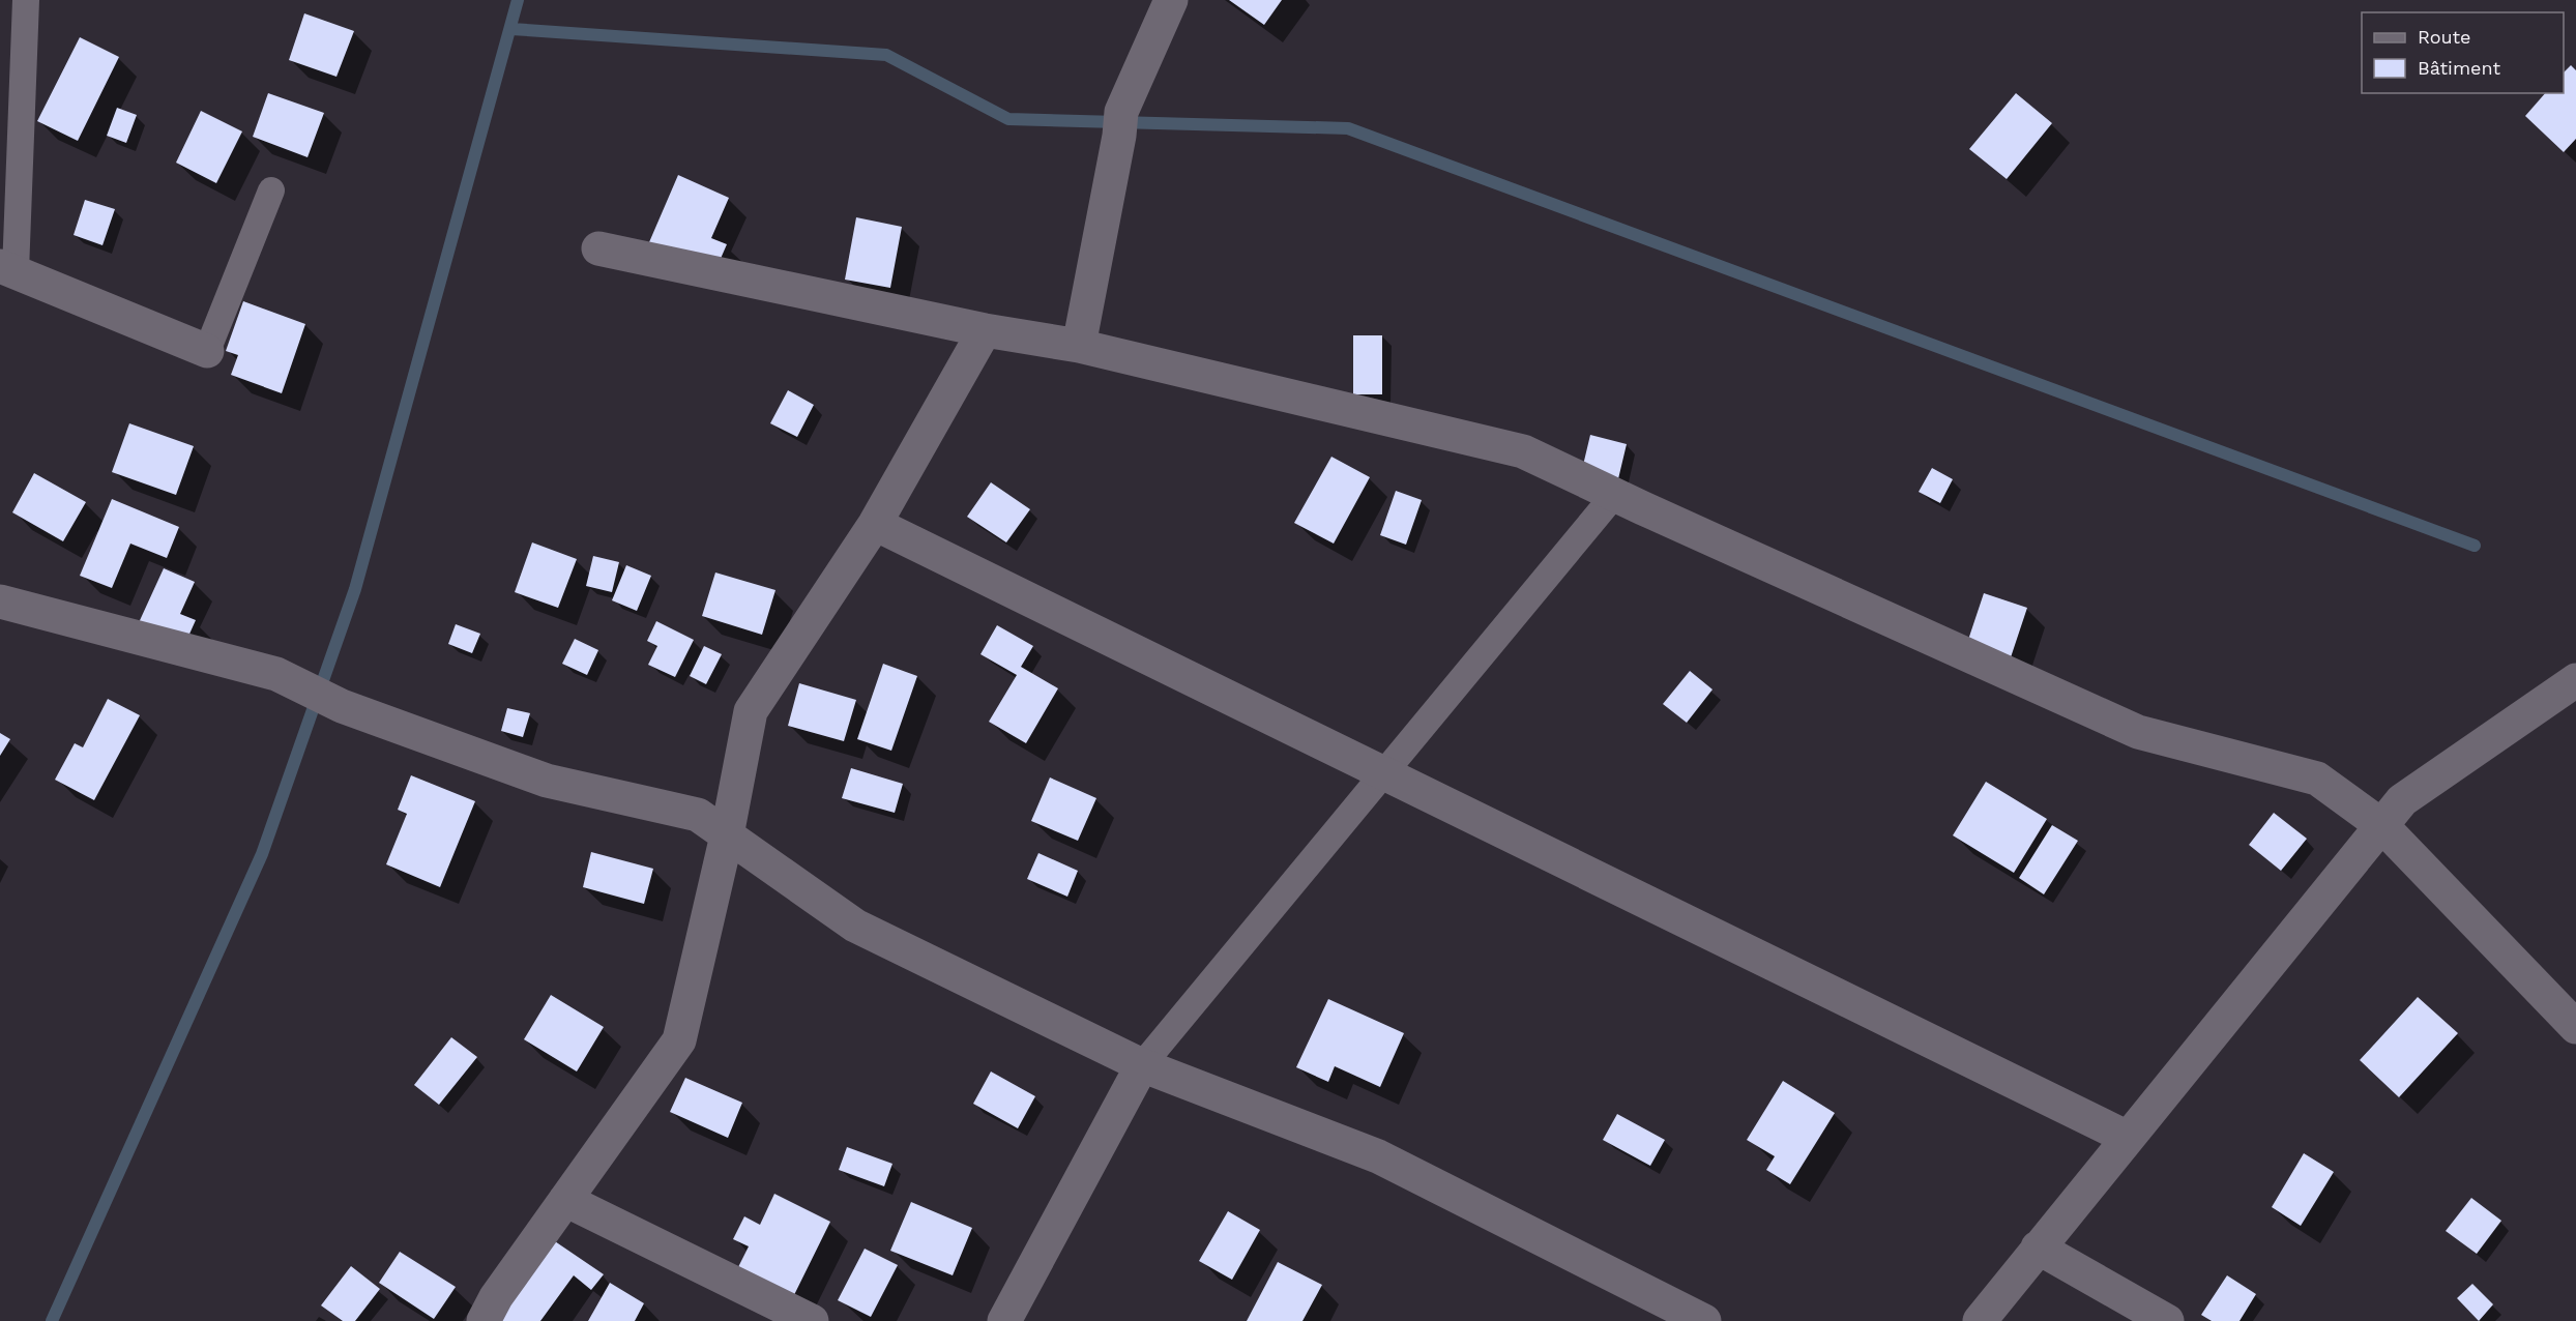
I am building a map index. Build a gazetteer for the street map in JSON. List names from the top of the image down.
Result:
{
  "legend": ["Route", "Bâtiment"]
}
